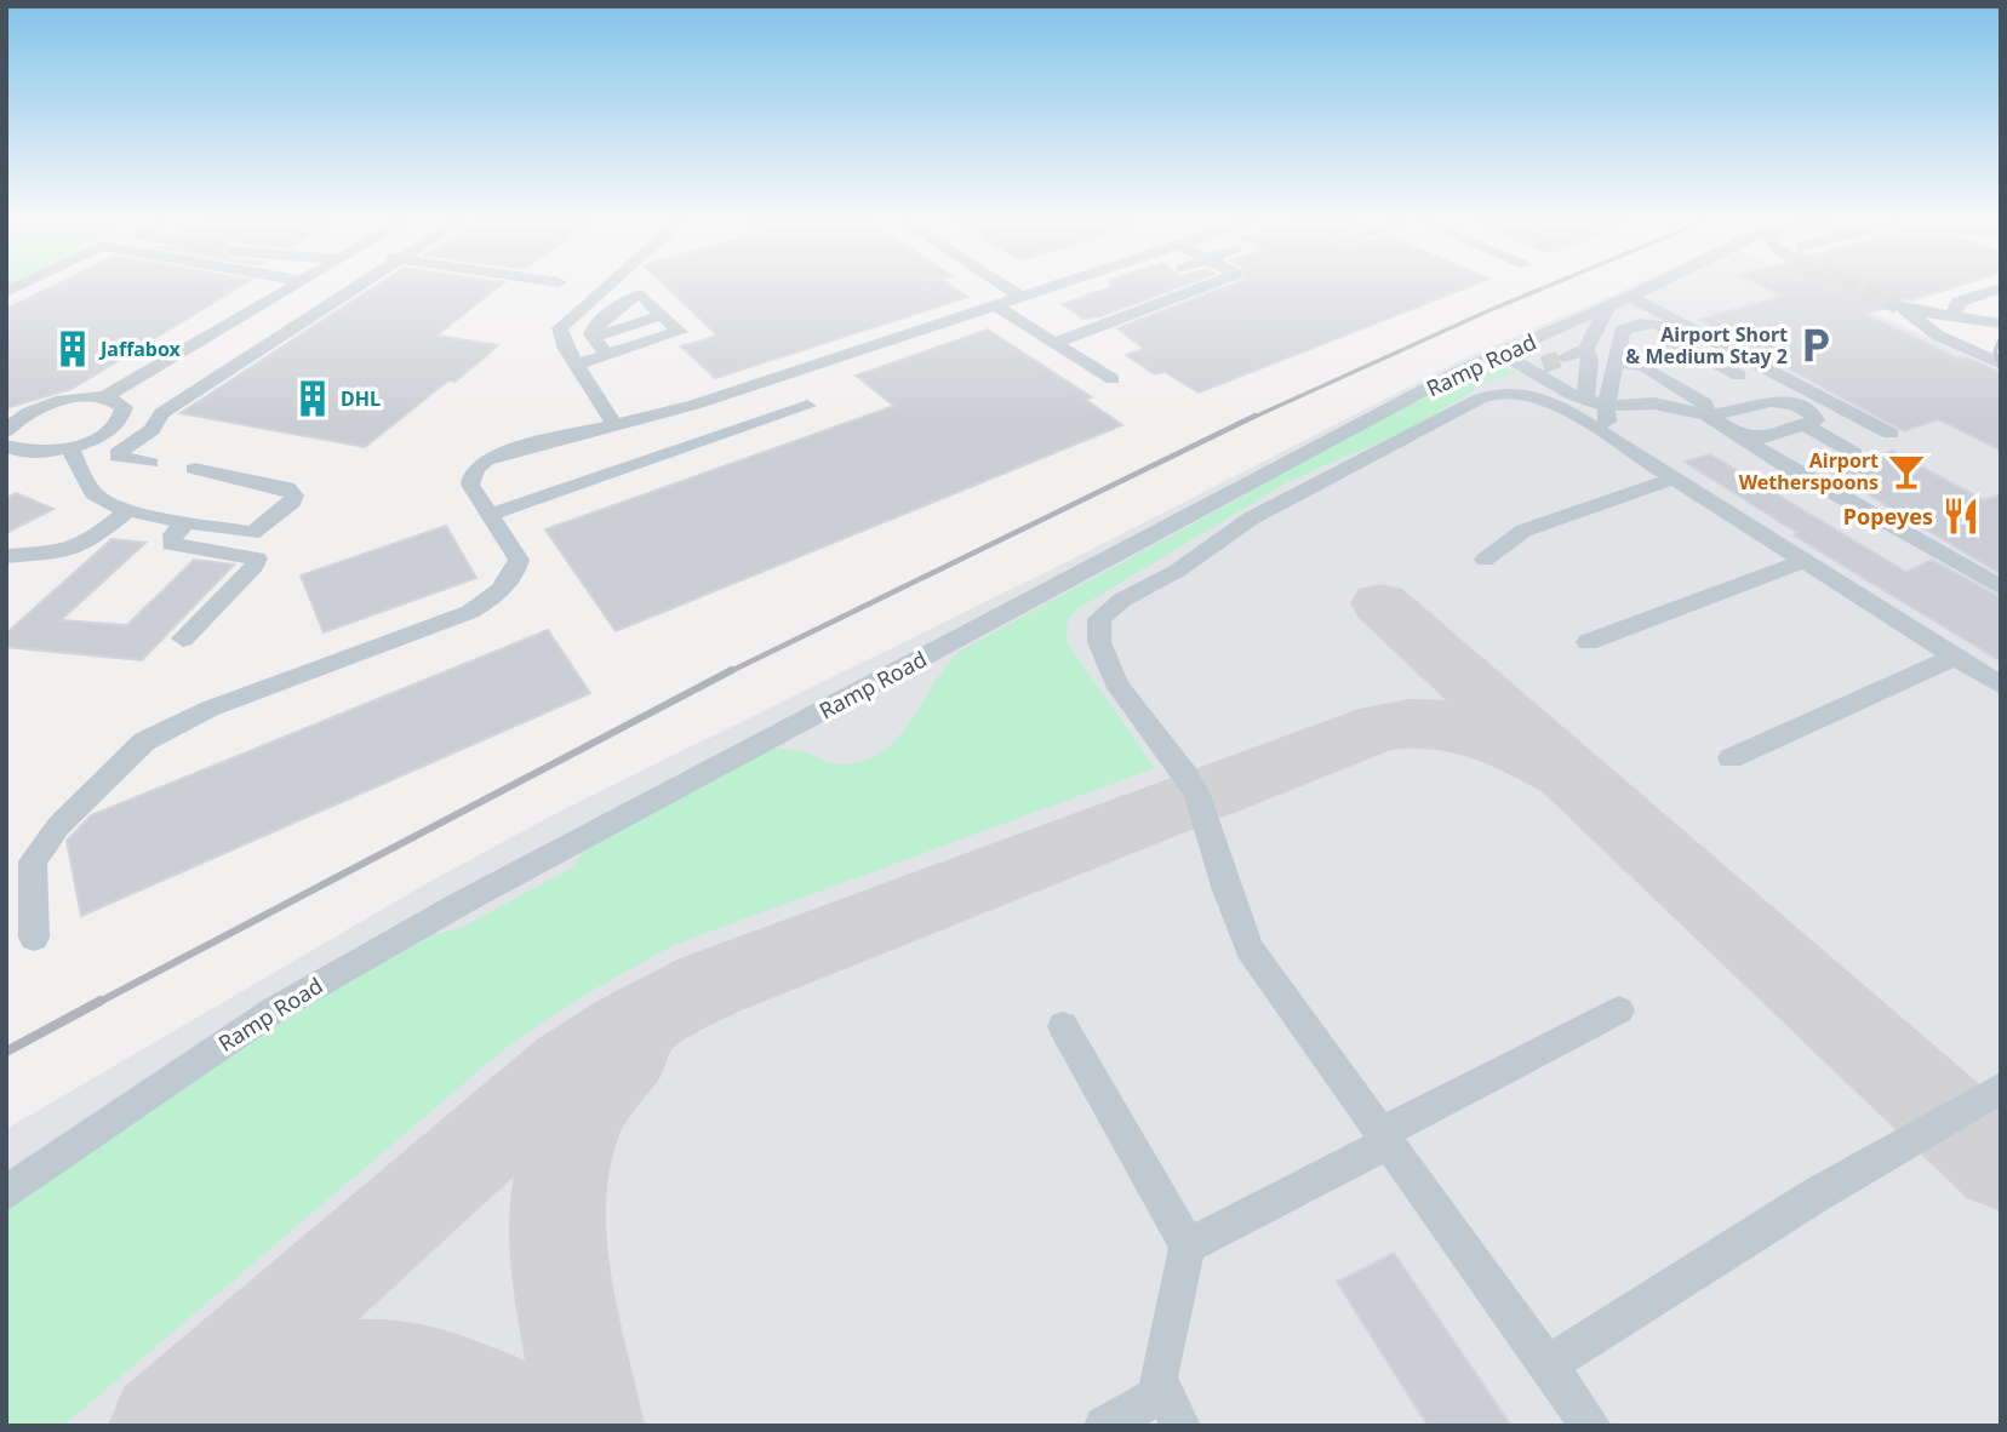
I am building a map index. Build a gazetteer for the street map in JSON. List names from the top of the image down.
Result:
{
  "streets": {
    "street": ["Ramp Road"]
  },
  "places": {
    "parking": ["Airport Short & Medium Stay 2"],
    "building": ["Jaffabox", "DHL"],
    "bar": ["Airport Wetherspoons"],
    "restaurant": ["Popeyes"]
  }
}
